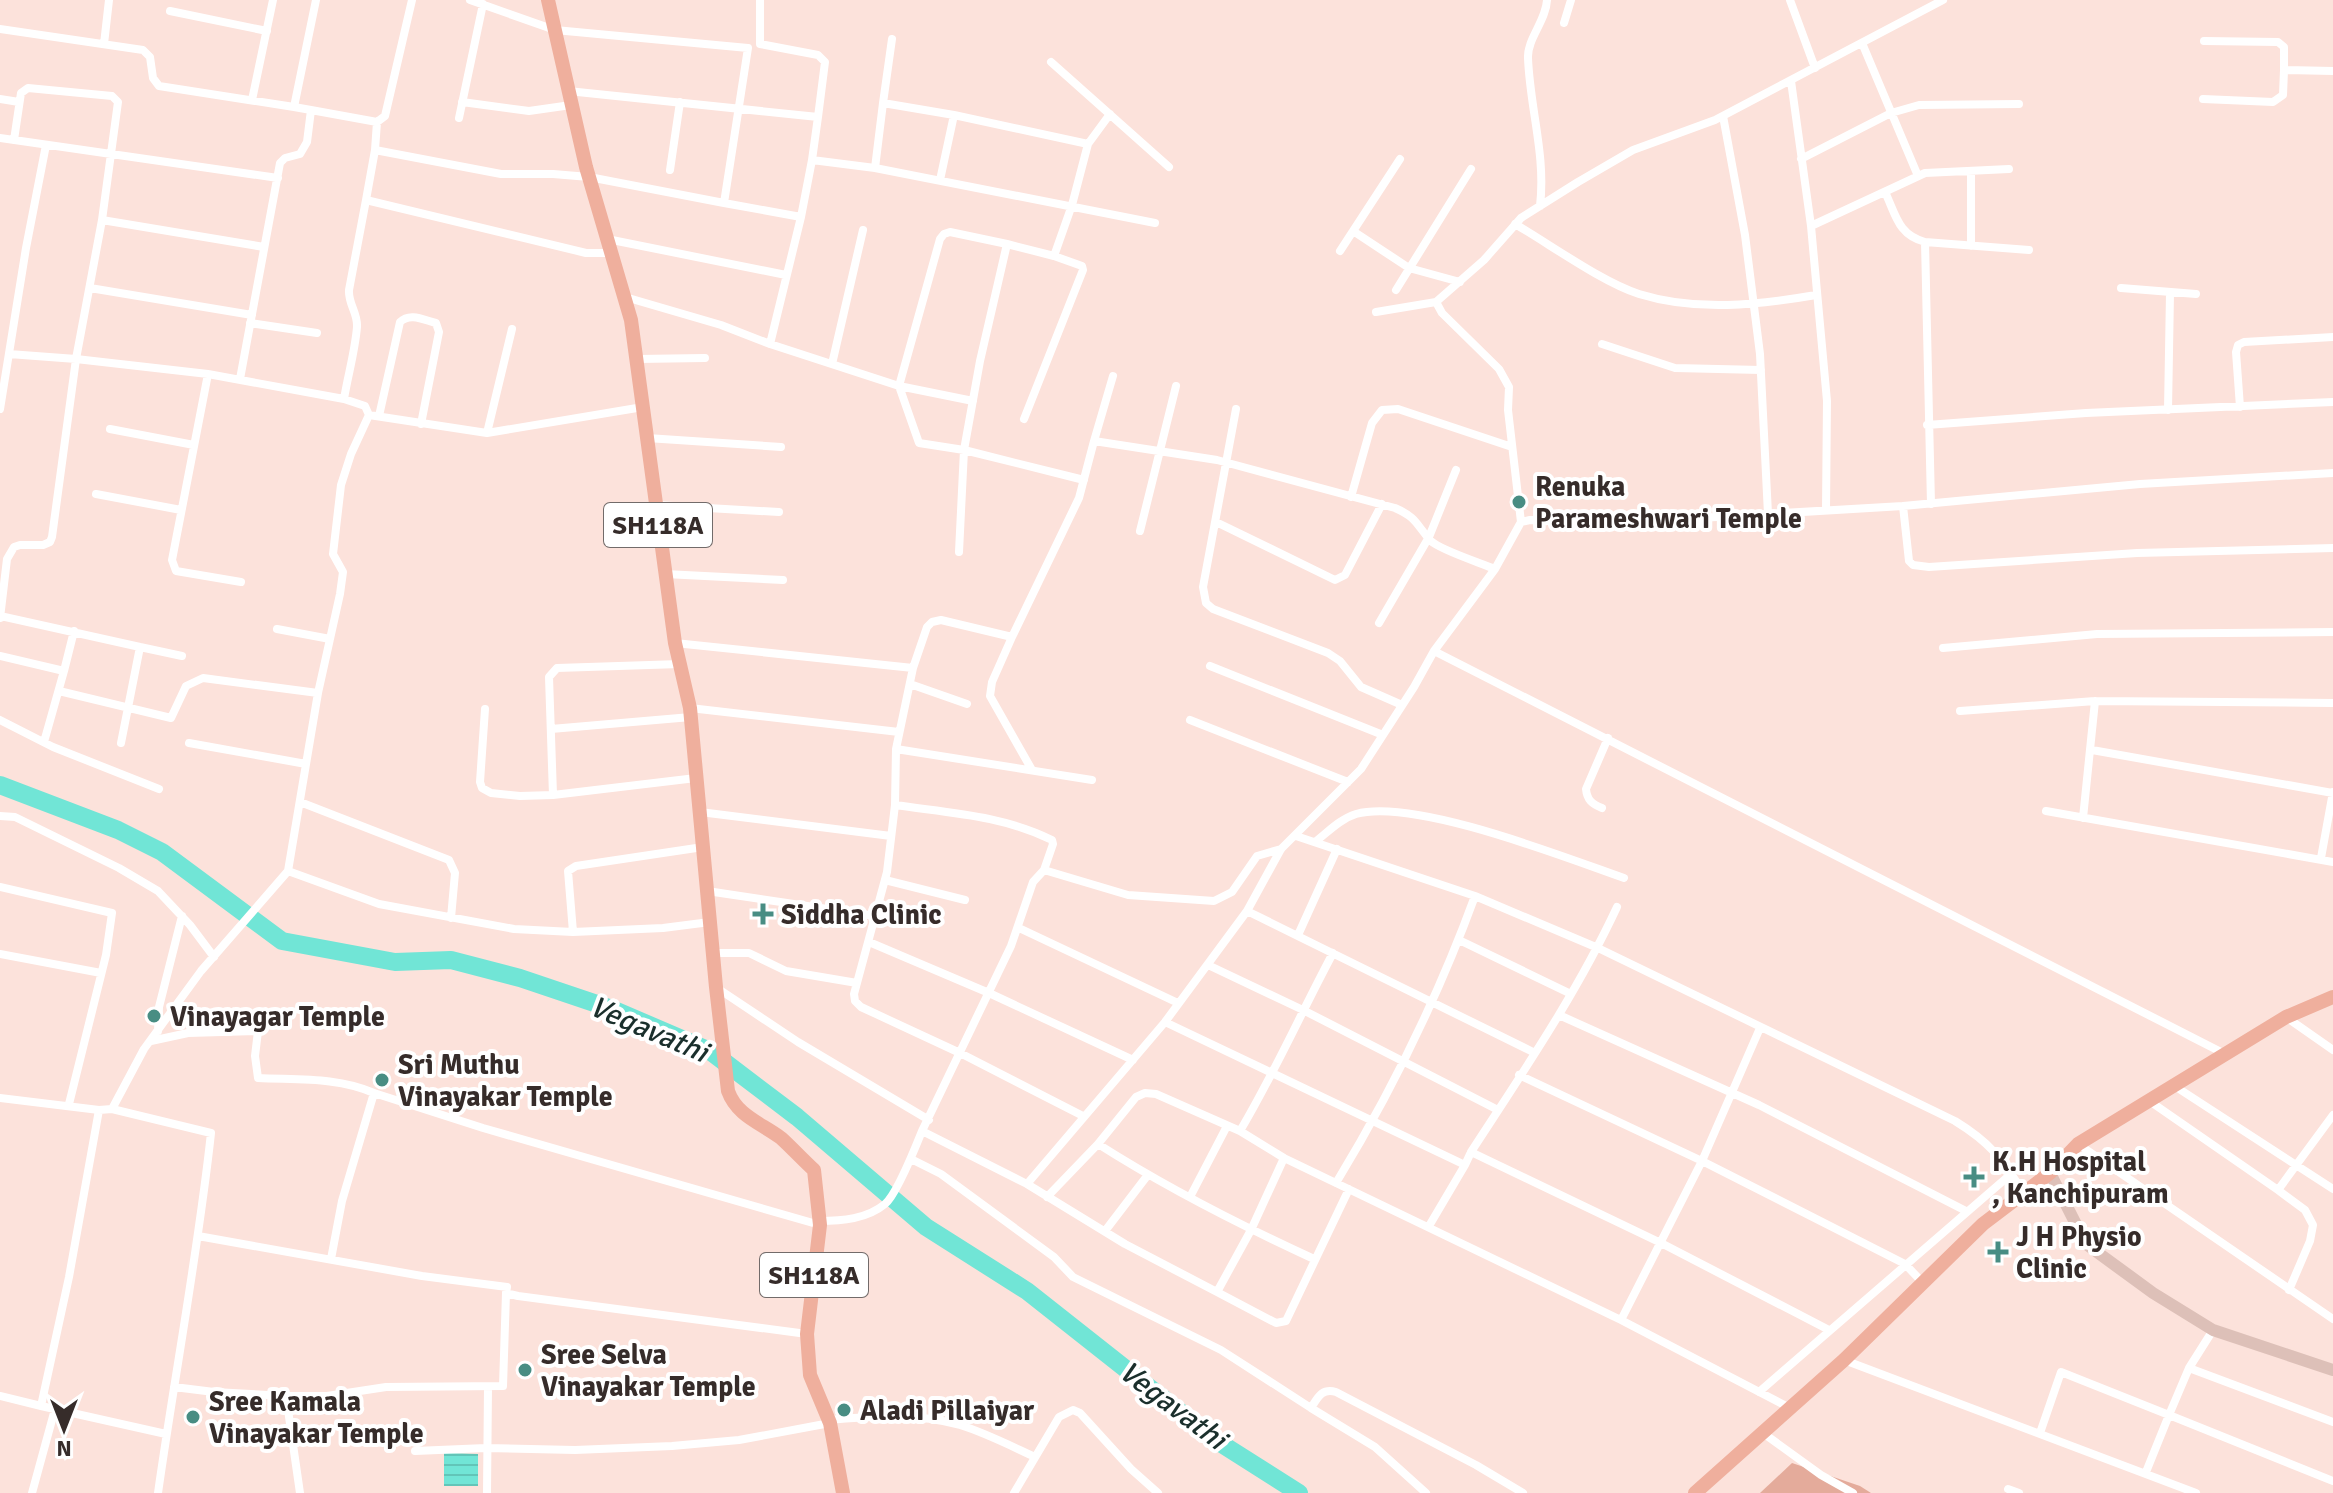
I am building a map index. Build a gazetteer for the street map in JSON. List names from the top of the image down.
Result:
{
  "streets": {
    "main road": ["SH118A"]
  },
  "water": ["Vegavathi"],
  "places": {
    "other": [
      "Renuka Parameshwari Temple",
      "Vinayagar Temple",
      "Sri Muthu Vinayakar Temple",
      "Sree Selva Vinayakar Temple",
      "Aladi Pillaiyar",
      "Sree Kamala Vinayakar Temple"
    ],
    "health": ["Siddha Clinic", "K.H Hospital , Kanchipuram", "J H Physio Clinic"]
  },
  "north": "bottom"
}
